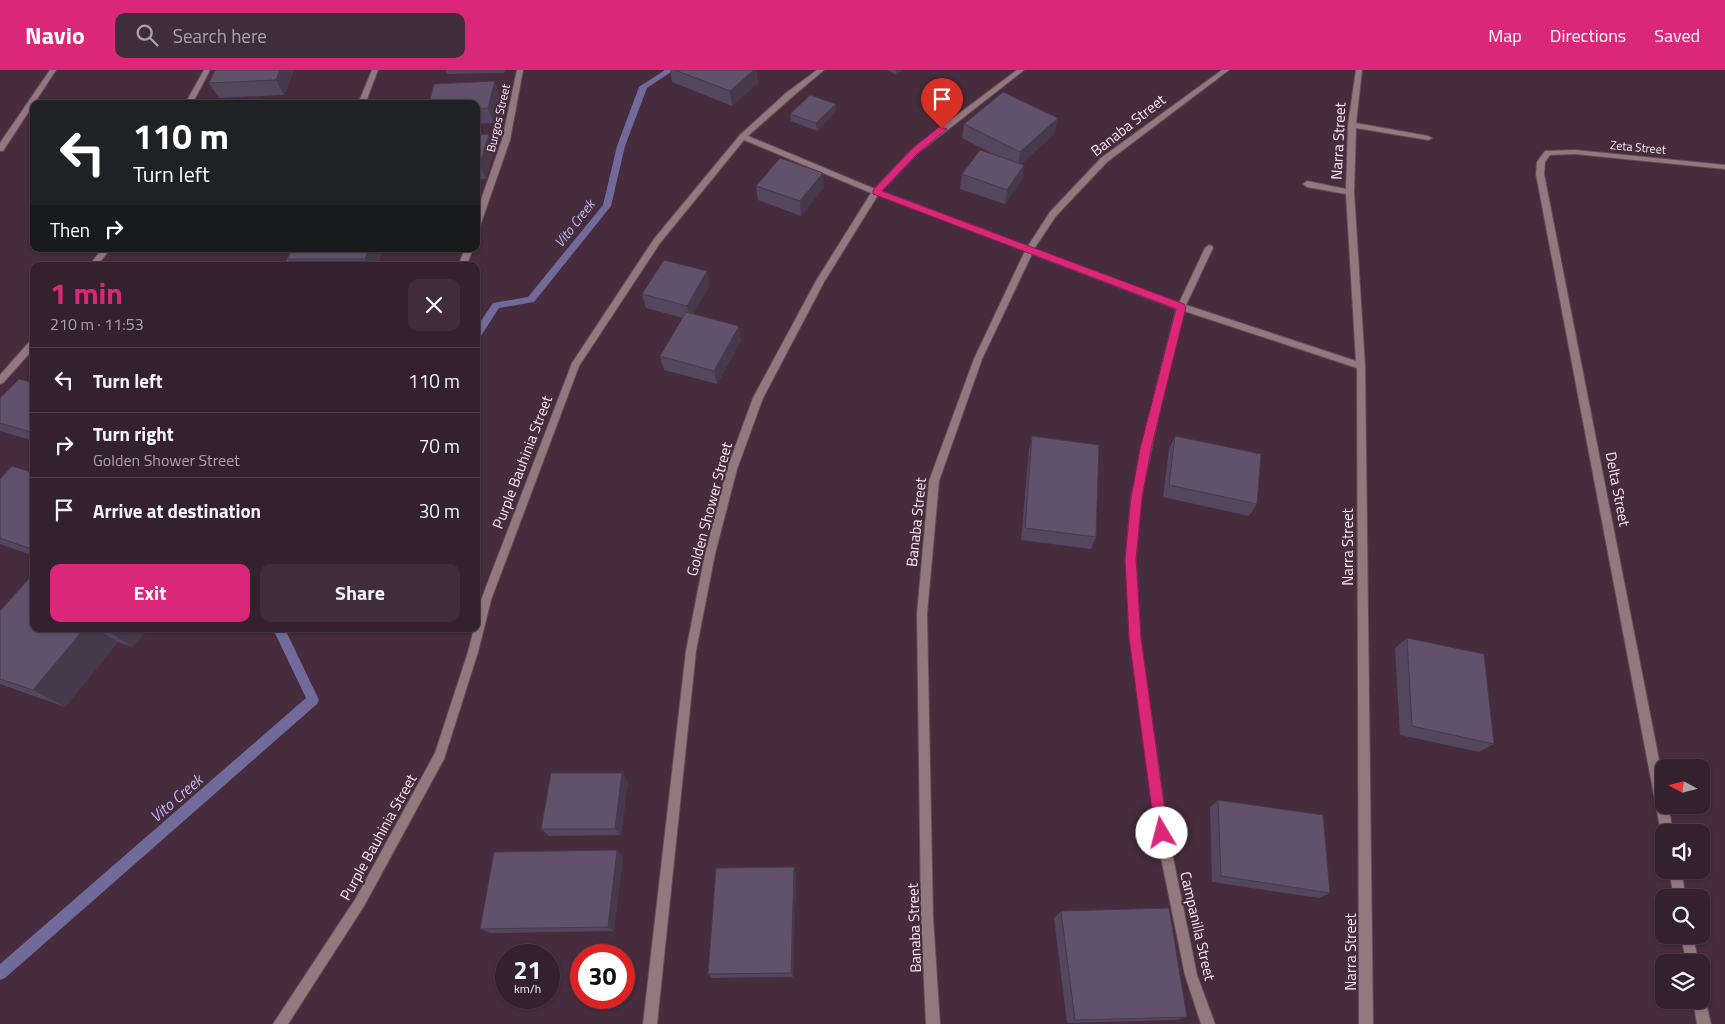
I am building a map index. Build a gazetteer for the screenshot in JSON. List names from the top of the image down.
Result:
{
  "streets": {
    "street": [
      "Burgos Street",
      "Banaba Street",
      "Narra Street",
      "Zeta Street",
      "Purple Bauhinia Street",
      "Delta Street",
      "Golden Shower Street",
      "Campanilla Street"
    ]
  },
  "crossings": [
    ["Zeta Street", "Delta Street"]
  ],
  "water": ["Vito Creek"],
  "north": "left",
  "page": {
    "header": "Navio",
    "search": "Search here",
    "nav": ["Map", "Directions", "Saved"],
    "turn": ["110 m", "Turn left"],
    "then": "Then",
    "heading": ["1 min", "210 m · 11:53"],
    "list": [
      {
        "name": "Turn left",
        "value": "110 m"
      },
      {
        "name": "Turn right",
        "note": "Golden Shower Street",
        "value": "70 m"
      },
      {
        "name": "Arrive at destination",
        "value": "30 m"
      }
    ],
    "buttons": ["Exit", "Share"],
    "speed": "21 km/h",
    "limit": "30"
  }
}
